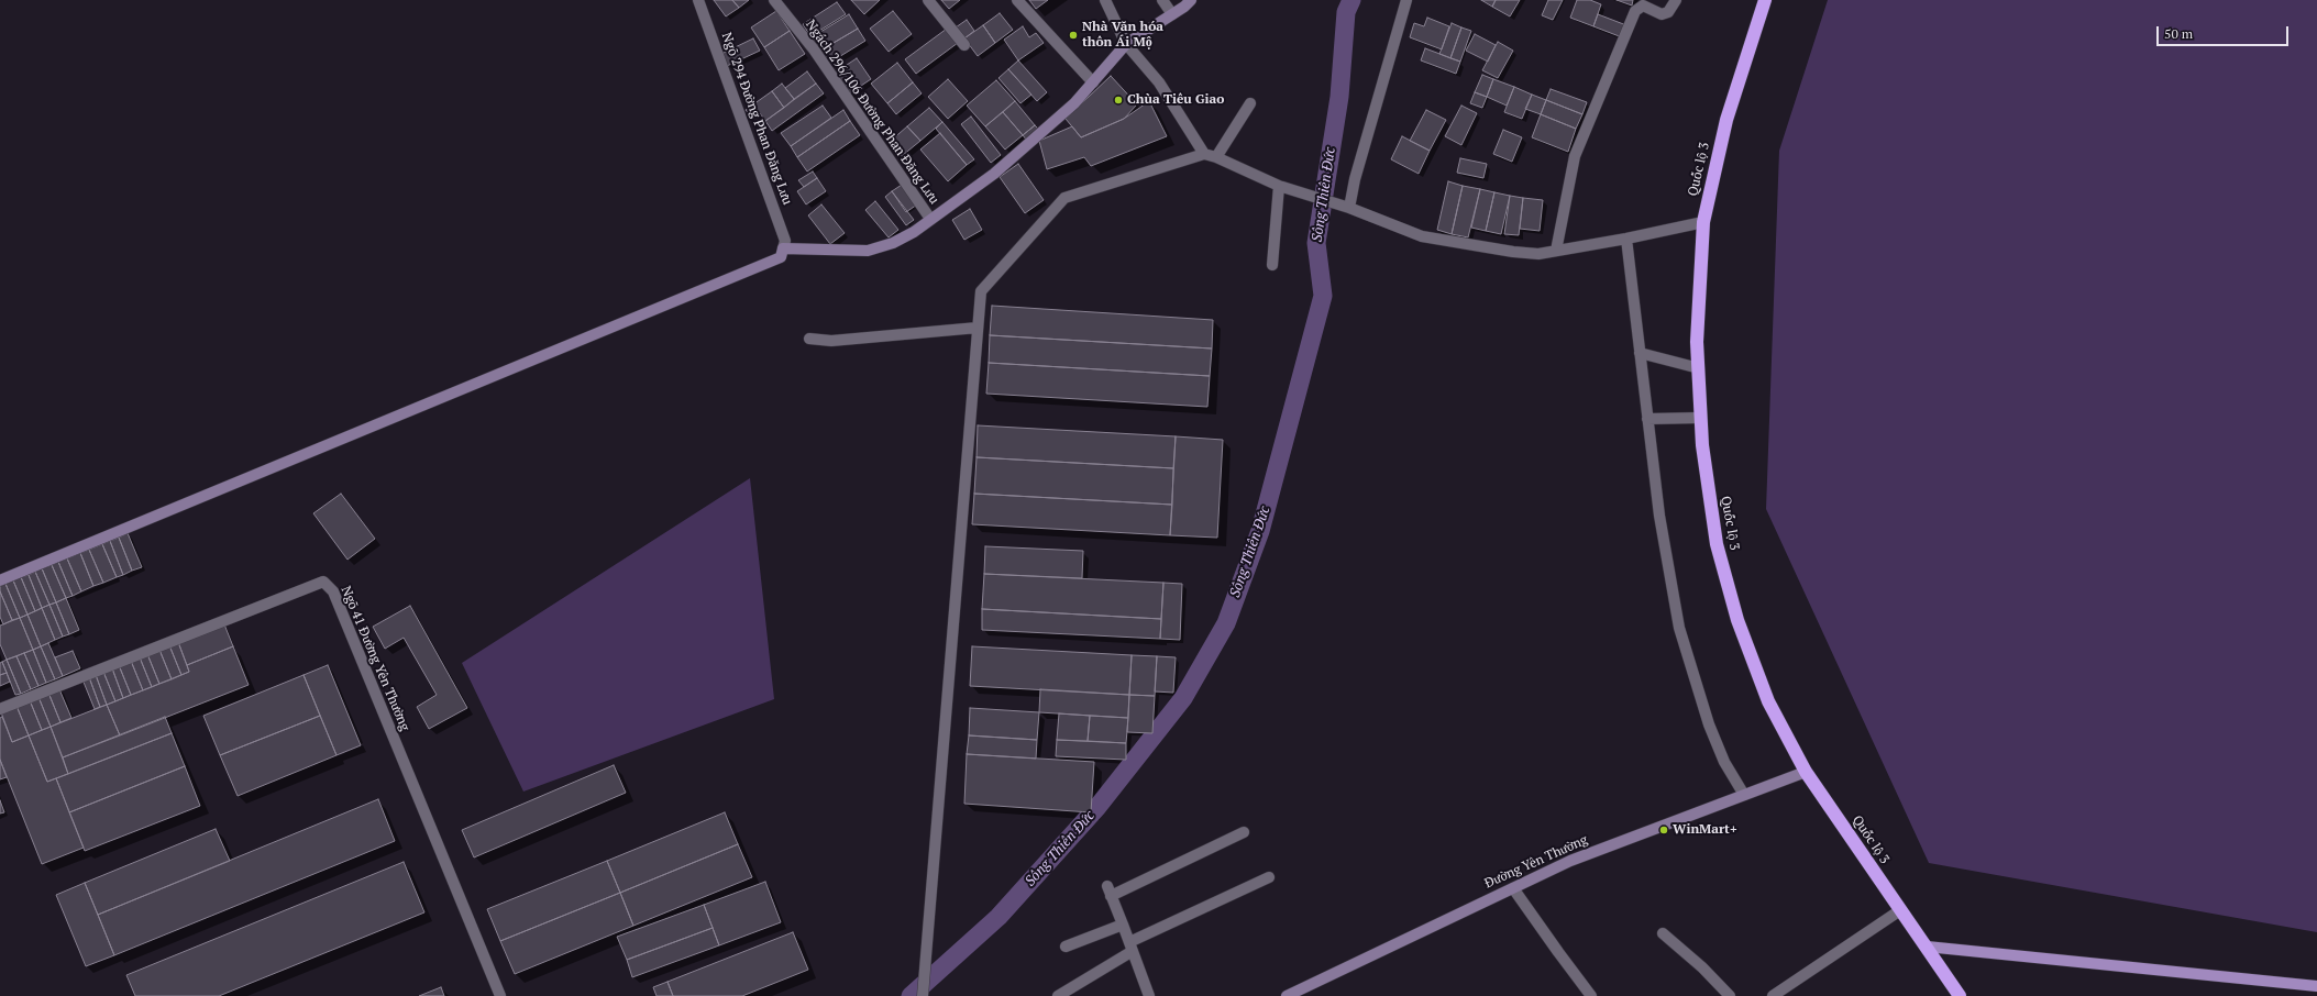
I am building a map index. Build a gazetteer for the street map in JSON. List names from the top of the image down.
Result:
{
  "streets": {
    "highway": ["Quốc lộ 3"],
    "street": [
      "Ngách 296/106 Đường Phan Đăng Lưu",
      "Ngõ 294 Đường Phan Đăng Lưu",
      "Ngõ 41 Đường Yên Thường",
      "Đường Yên Thường"
    ]
  },
  "crossings": [
    ["Quốc lộ 3", "Đường Yên Thường"]
  ],
  "water": ["Sông Thiên Đức"],
  "places": ["Nhà Văn hóa thôn Ái Mộ", "Chùa Tiêu Giao", "WinMart+"],
  "scale_bar": "50 m"
}
